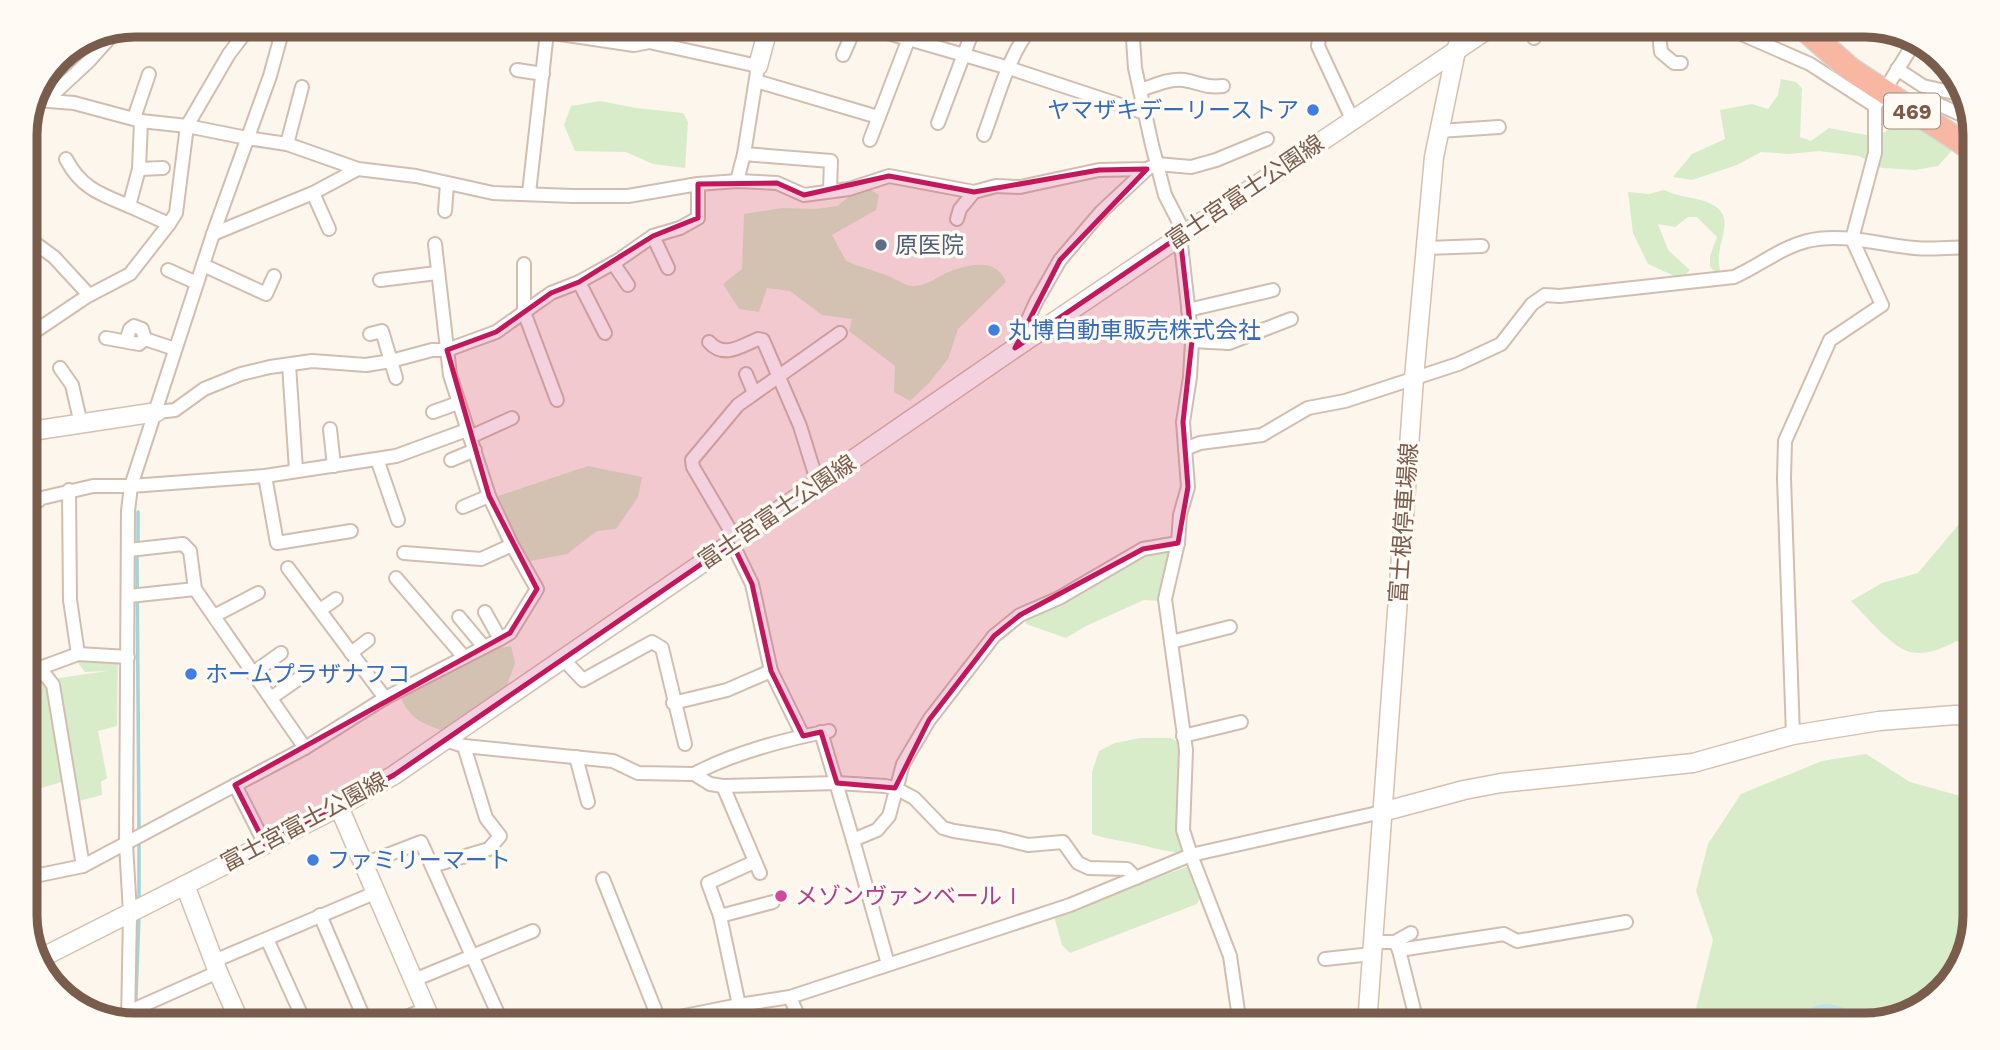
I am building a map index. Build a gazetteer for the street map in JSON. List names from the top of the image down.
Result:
{
  "streets": {
    "highway": ["469"],
    "main road": ["富士宮富士公園線", "富士根停車場線"]
  },
  "crossings": [
    ["富士宮富士公園線", "富士根停車場線"]
  ],
  "places": [
    "ヤマザキデーリーストア",
    "原医院",
    "丸博自動車販売株式会社",
    "ホームプラザナフコ",
    "ファミリーマート",
    "メゾンヴァンベール I"
  ]
}
